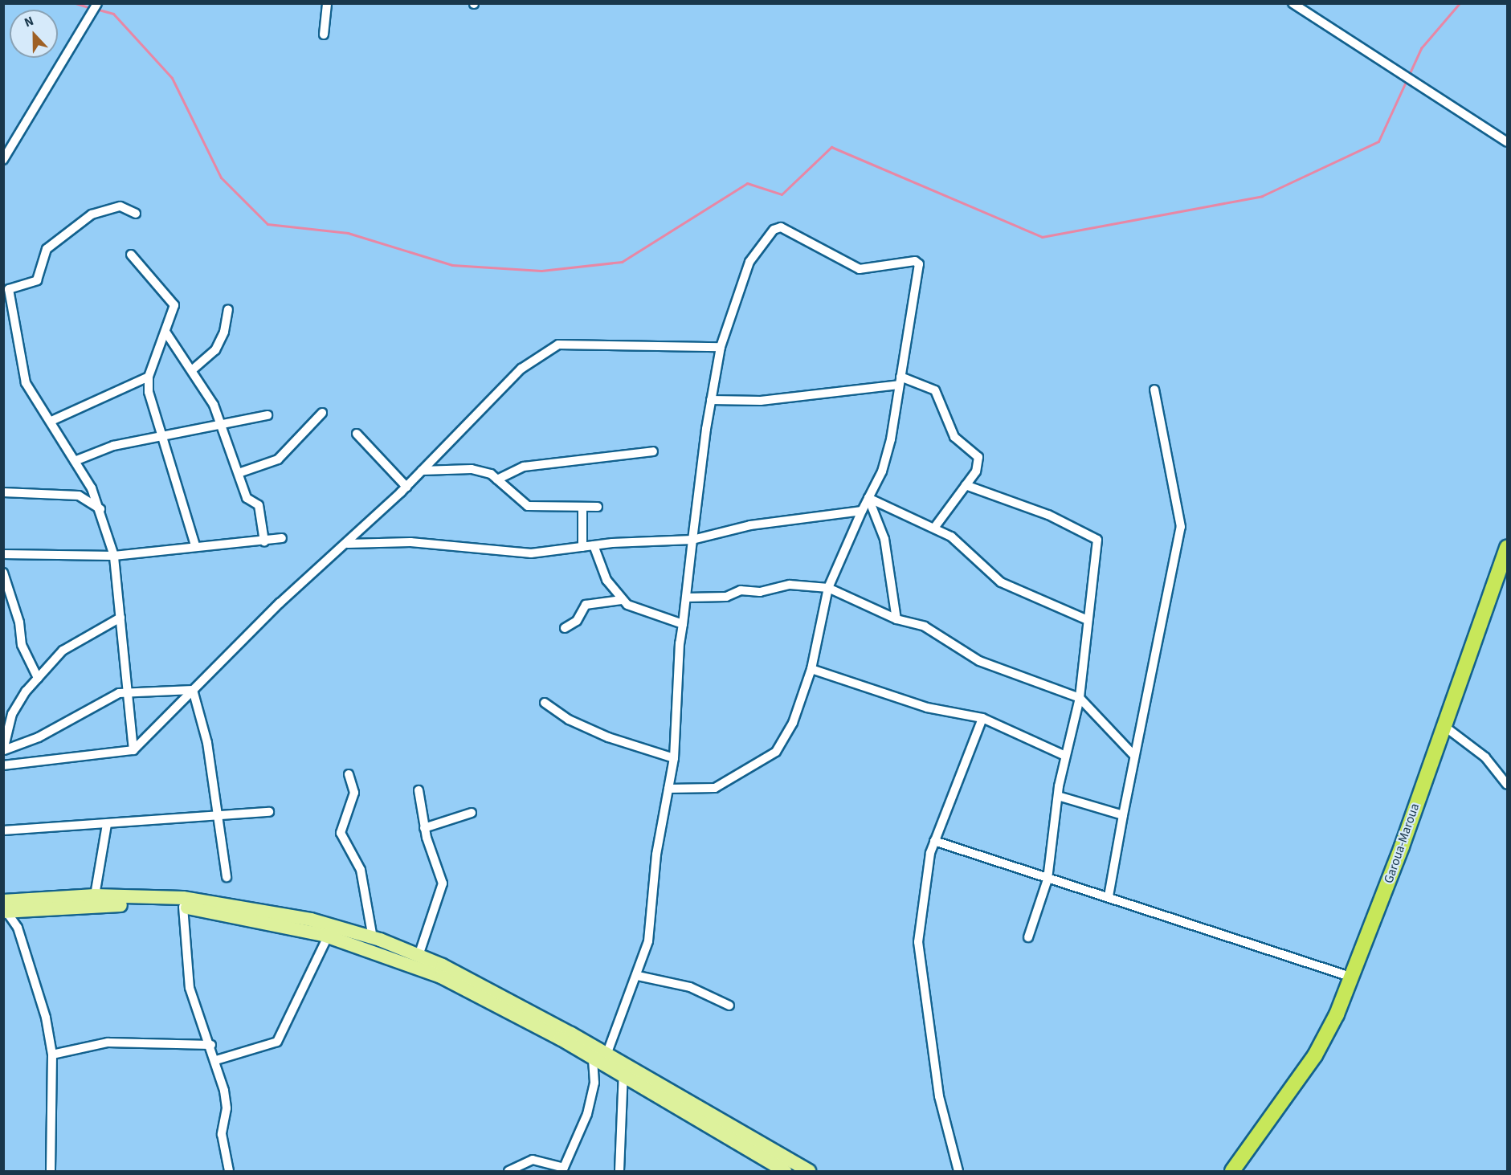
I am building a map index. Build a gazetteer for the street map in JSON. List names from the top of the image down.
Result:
{
  "streets": {
    "highway": ["Garoua-Maroua"]
  },
  "north": "top"
}
